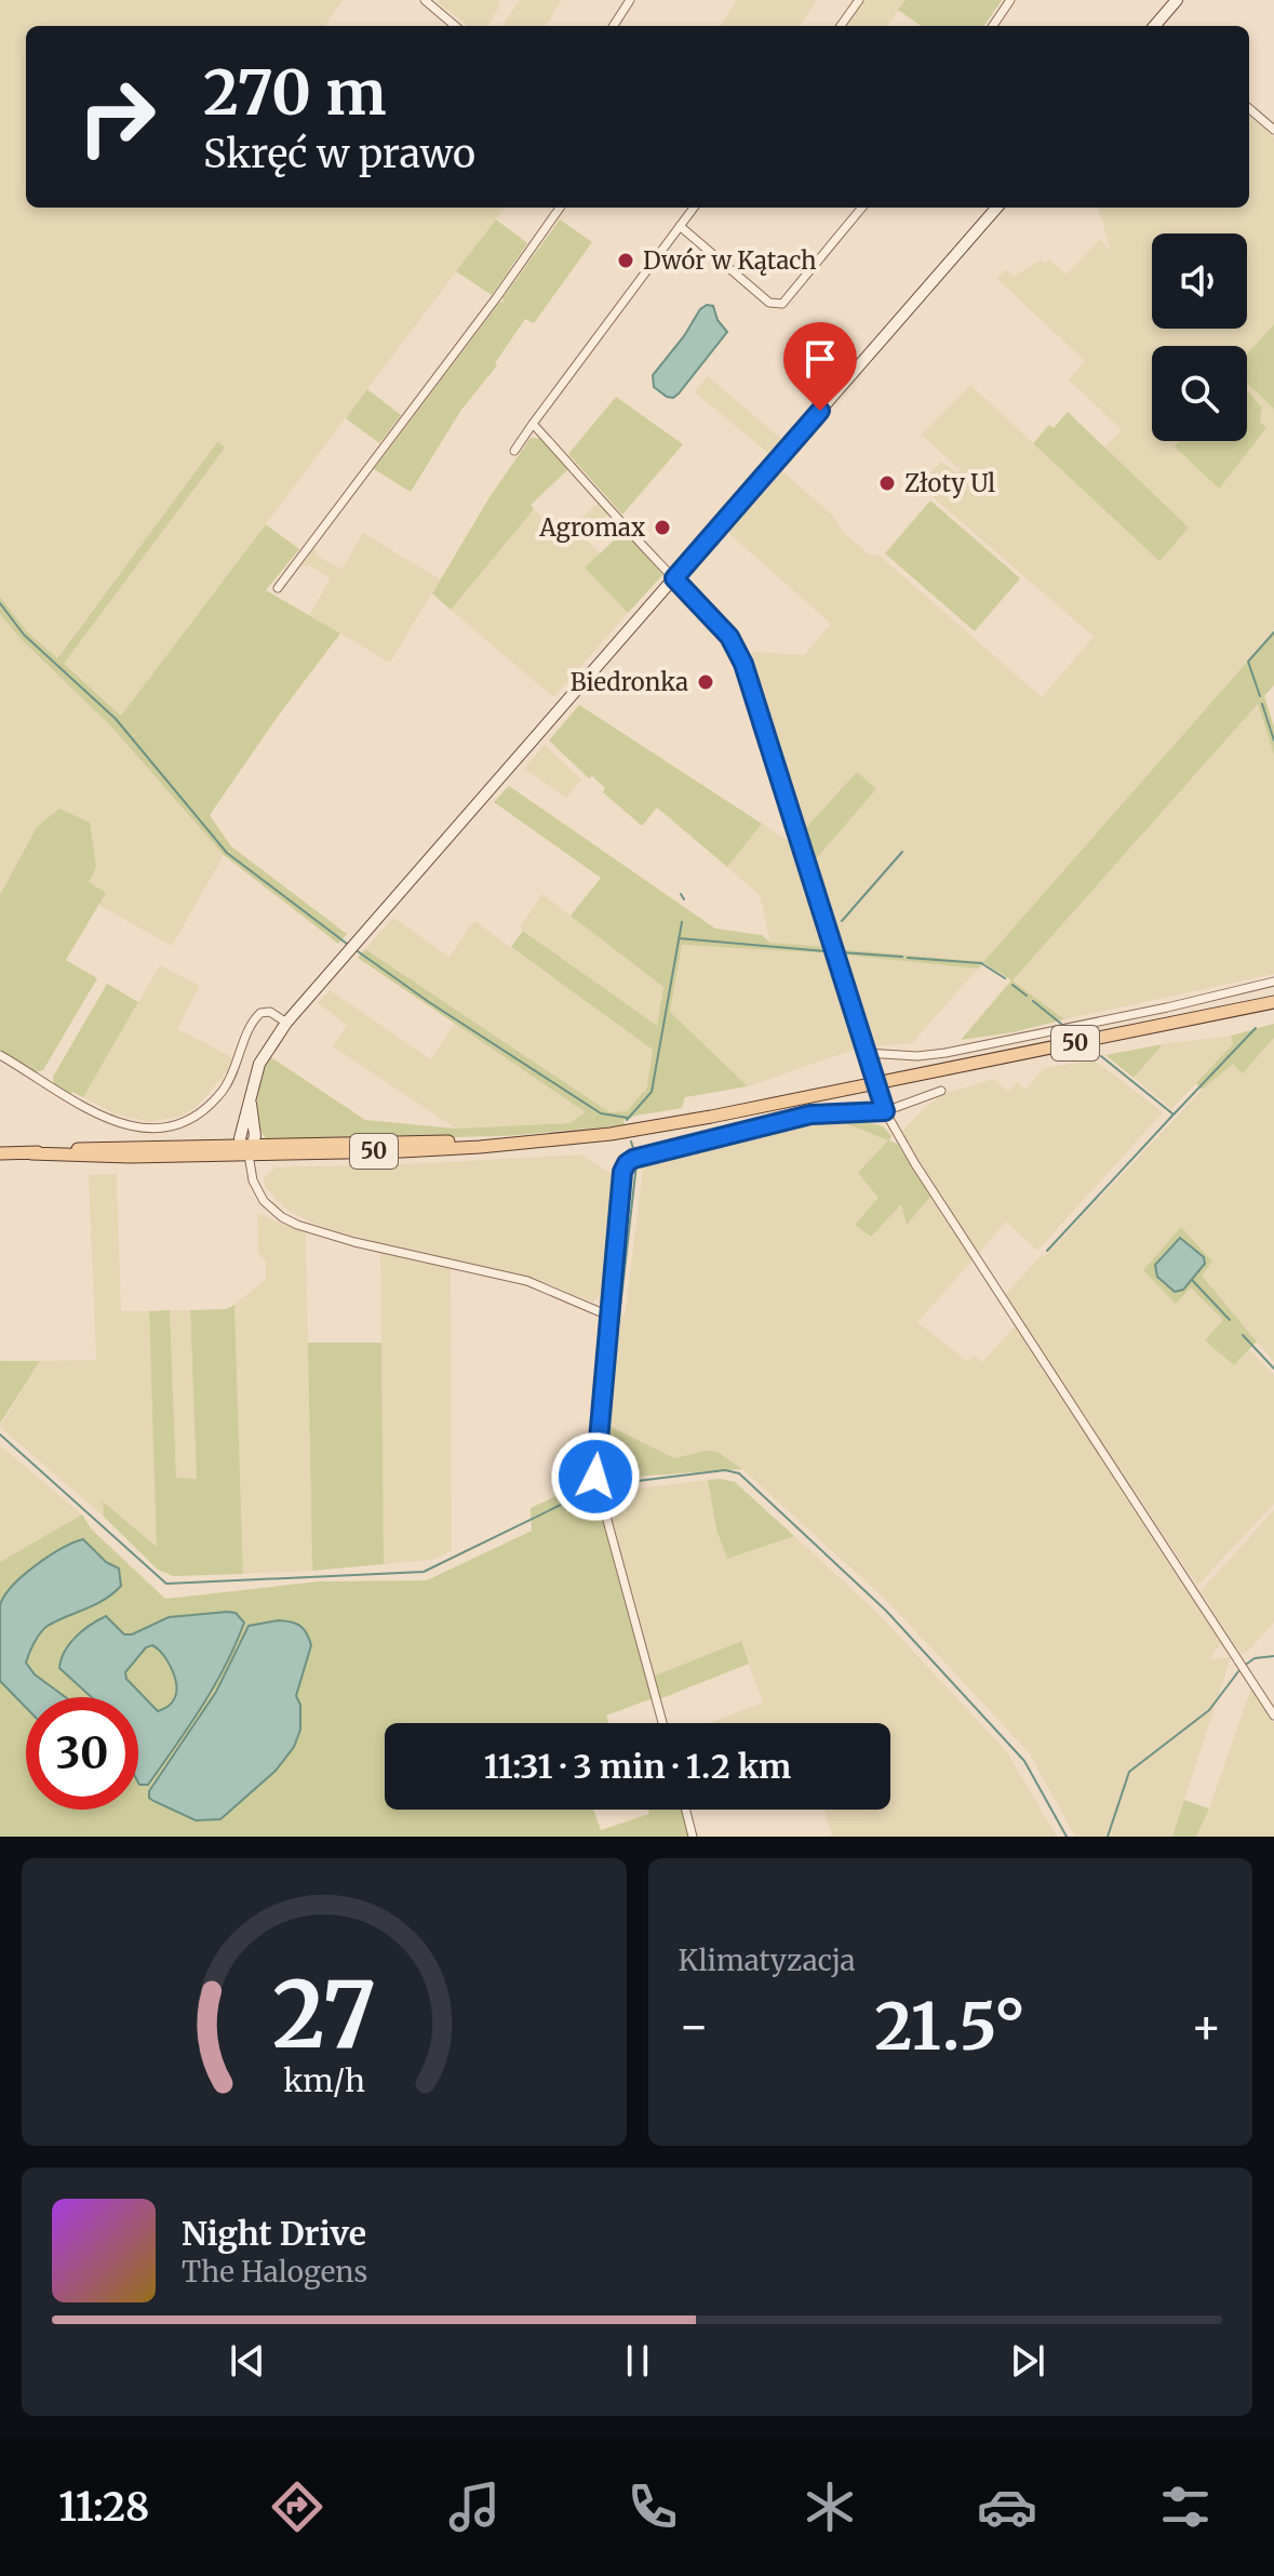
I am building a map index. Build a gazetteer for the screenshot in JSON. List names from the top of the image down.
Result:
{
  "streets": {
    "main road": ["50"]
  },
  "places": [
    "Dwór w Kątach",
    "Złoty Ul",
    "Agromax",
    "Biedronka"
  ],
  "page": {
    "turn": ["270 m", "Skręć w prawo"],
    "limit": "30",
    "trip": "11:31 · 3 min · 1.2 km",
    "tile": "Klimatyzacja",
    "heat": ["−", "21.5°", "+"],
    "song": ["Night Drive", "The Halogens"],
    "tabs": "11:28",
    "gauge": ["27", "km/h"]
  }
}
